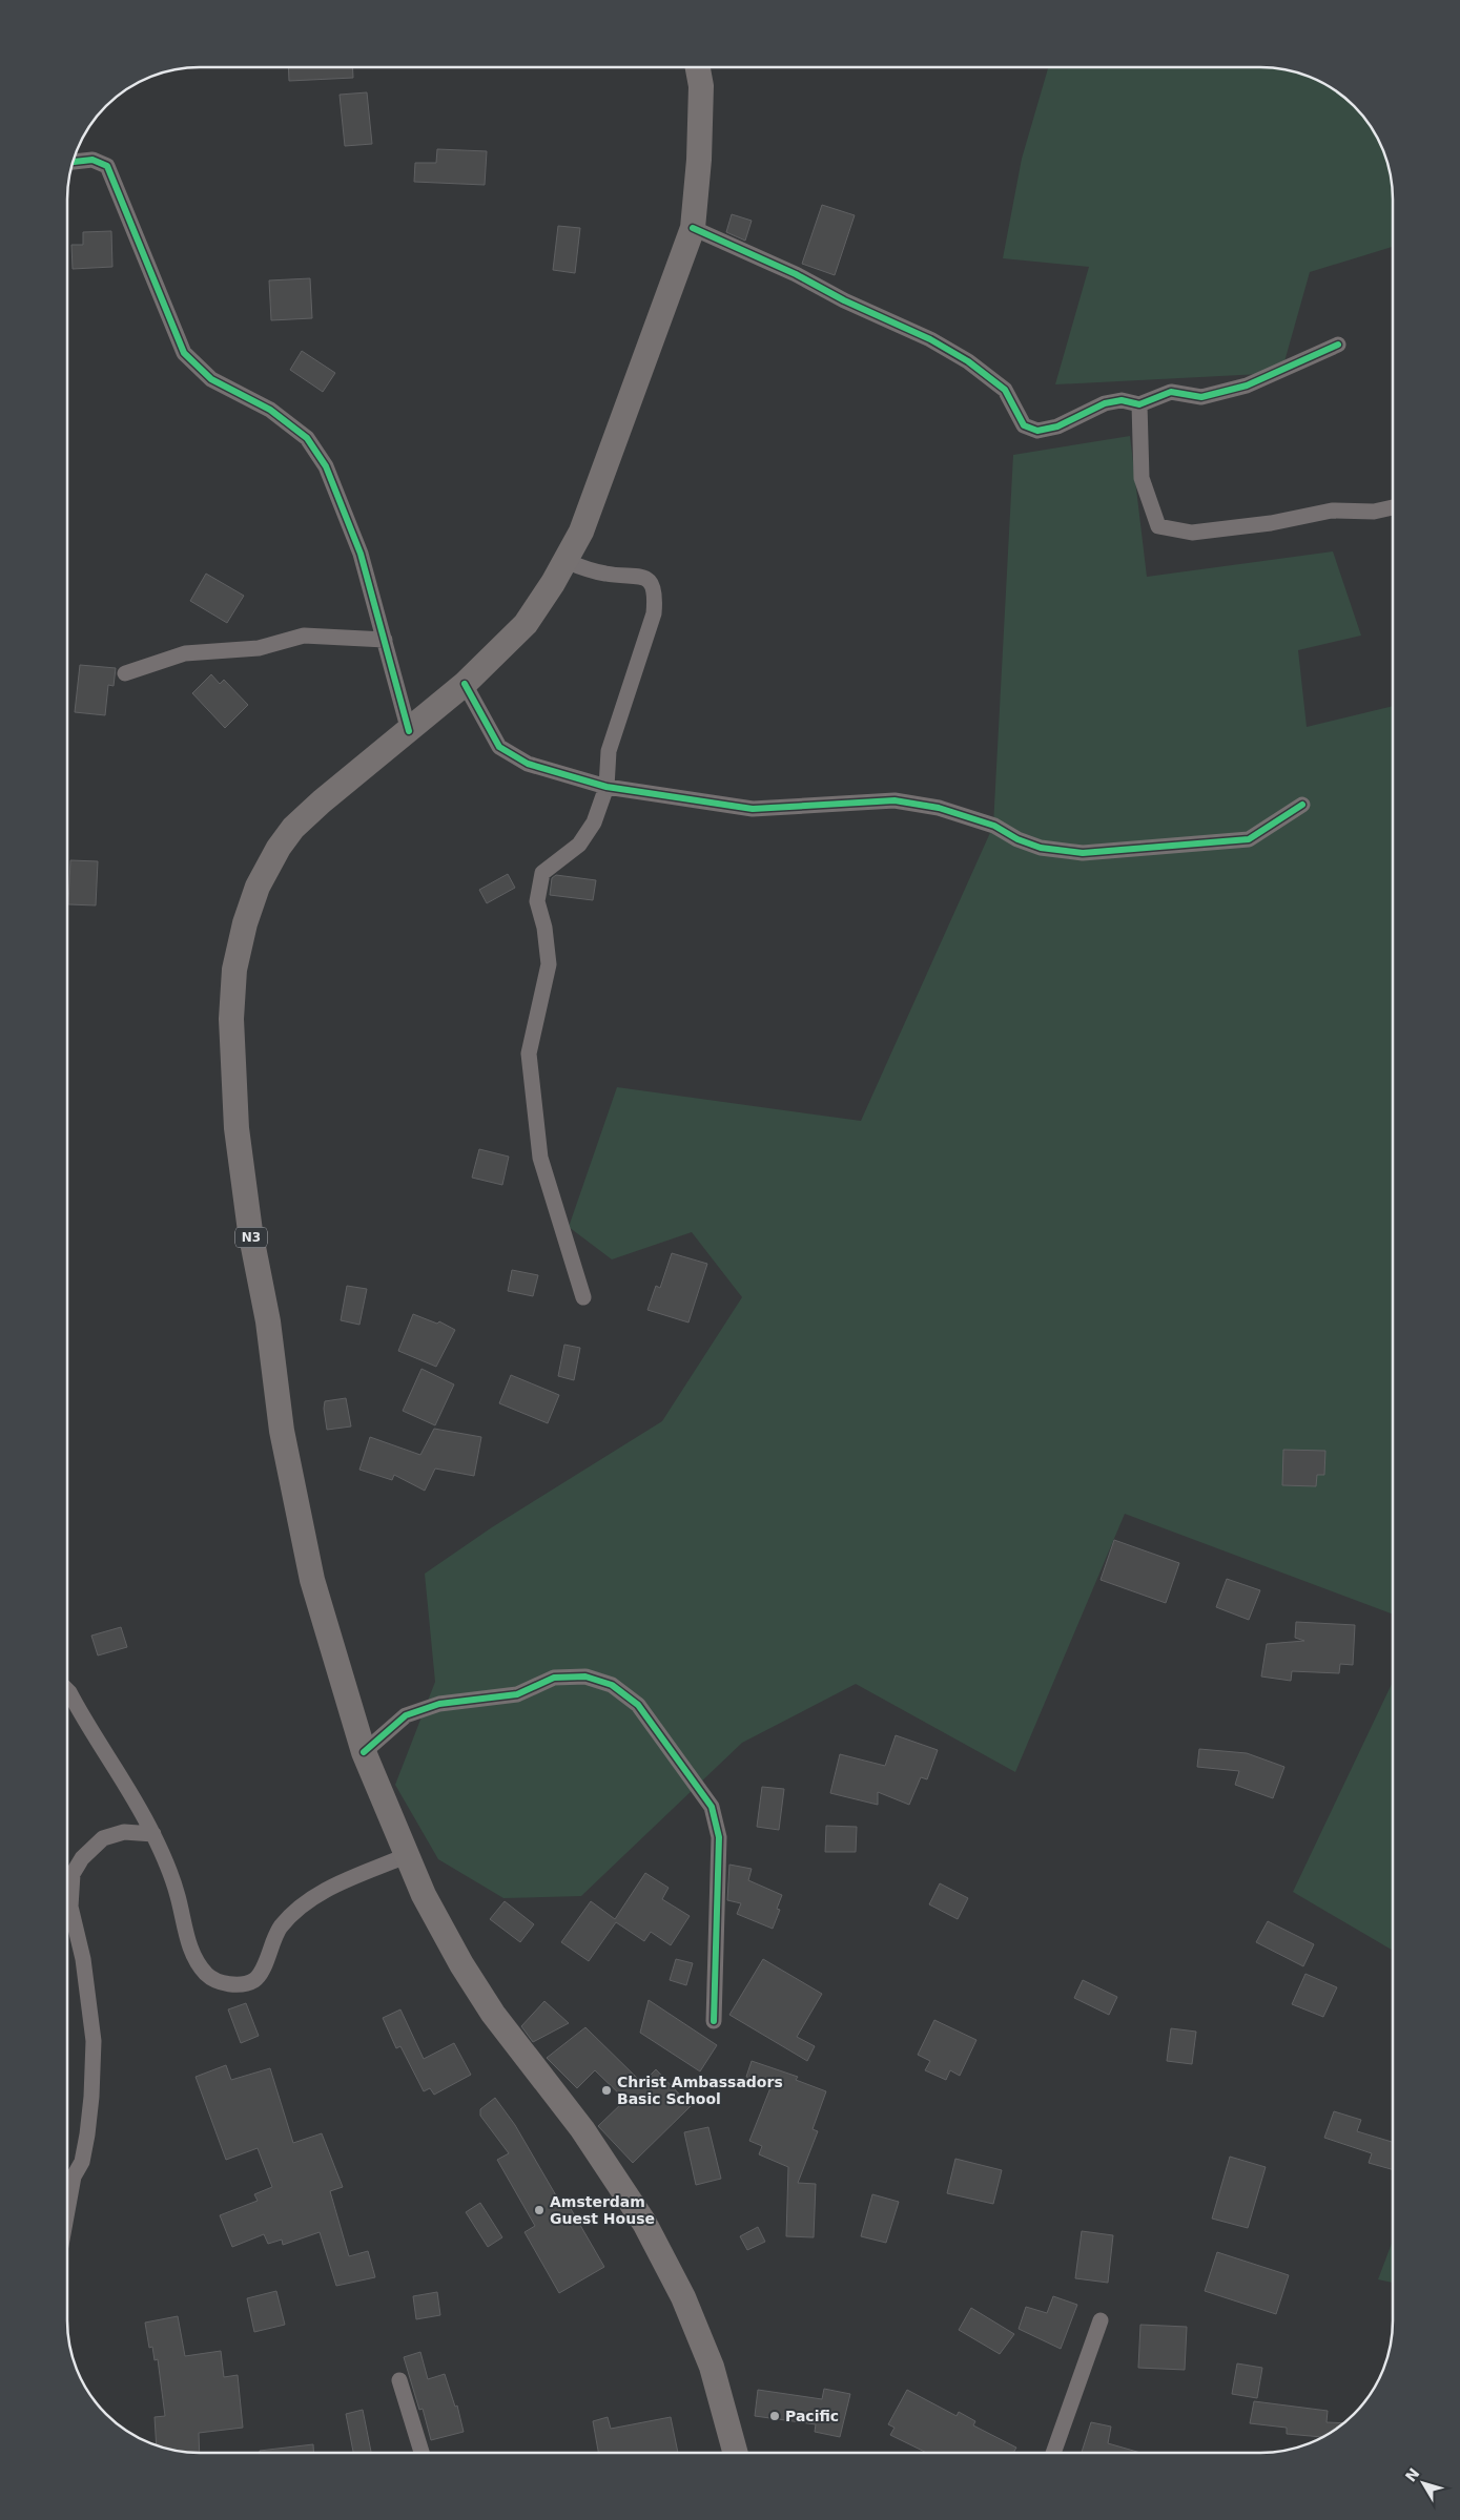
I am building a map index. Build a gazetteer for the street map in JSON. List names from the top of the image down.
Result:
{
  "streets": {
    "main road": ["N3"]
  },
  "places": ["Christ Ambassadors Basic School", "Amsterdam Guest House", "Pacific"],
  "north": "top left"
}
